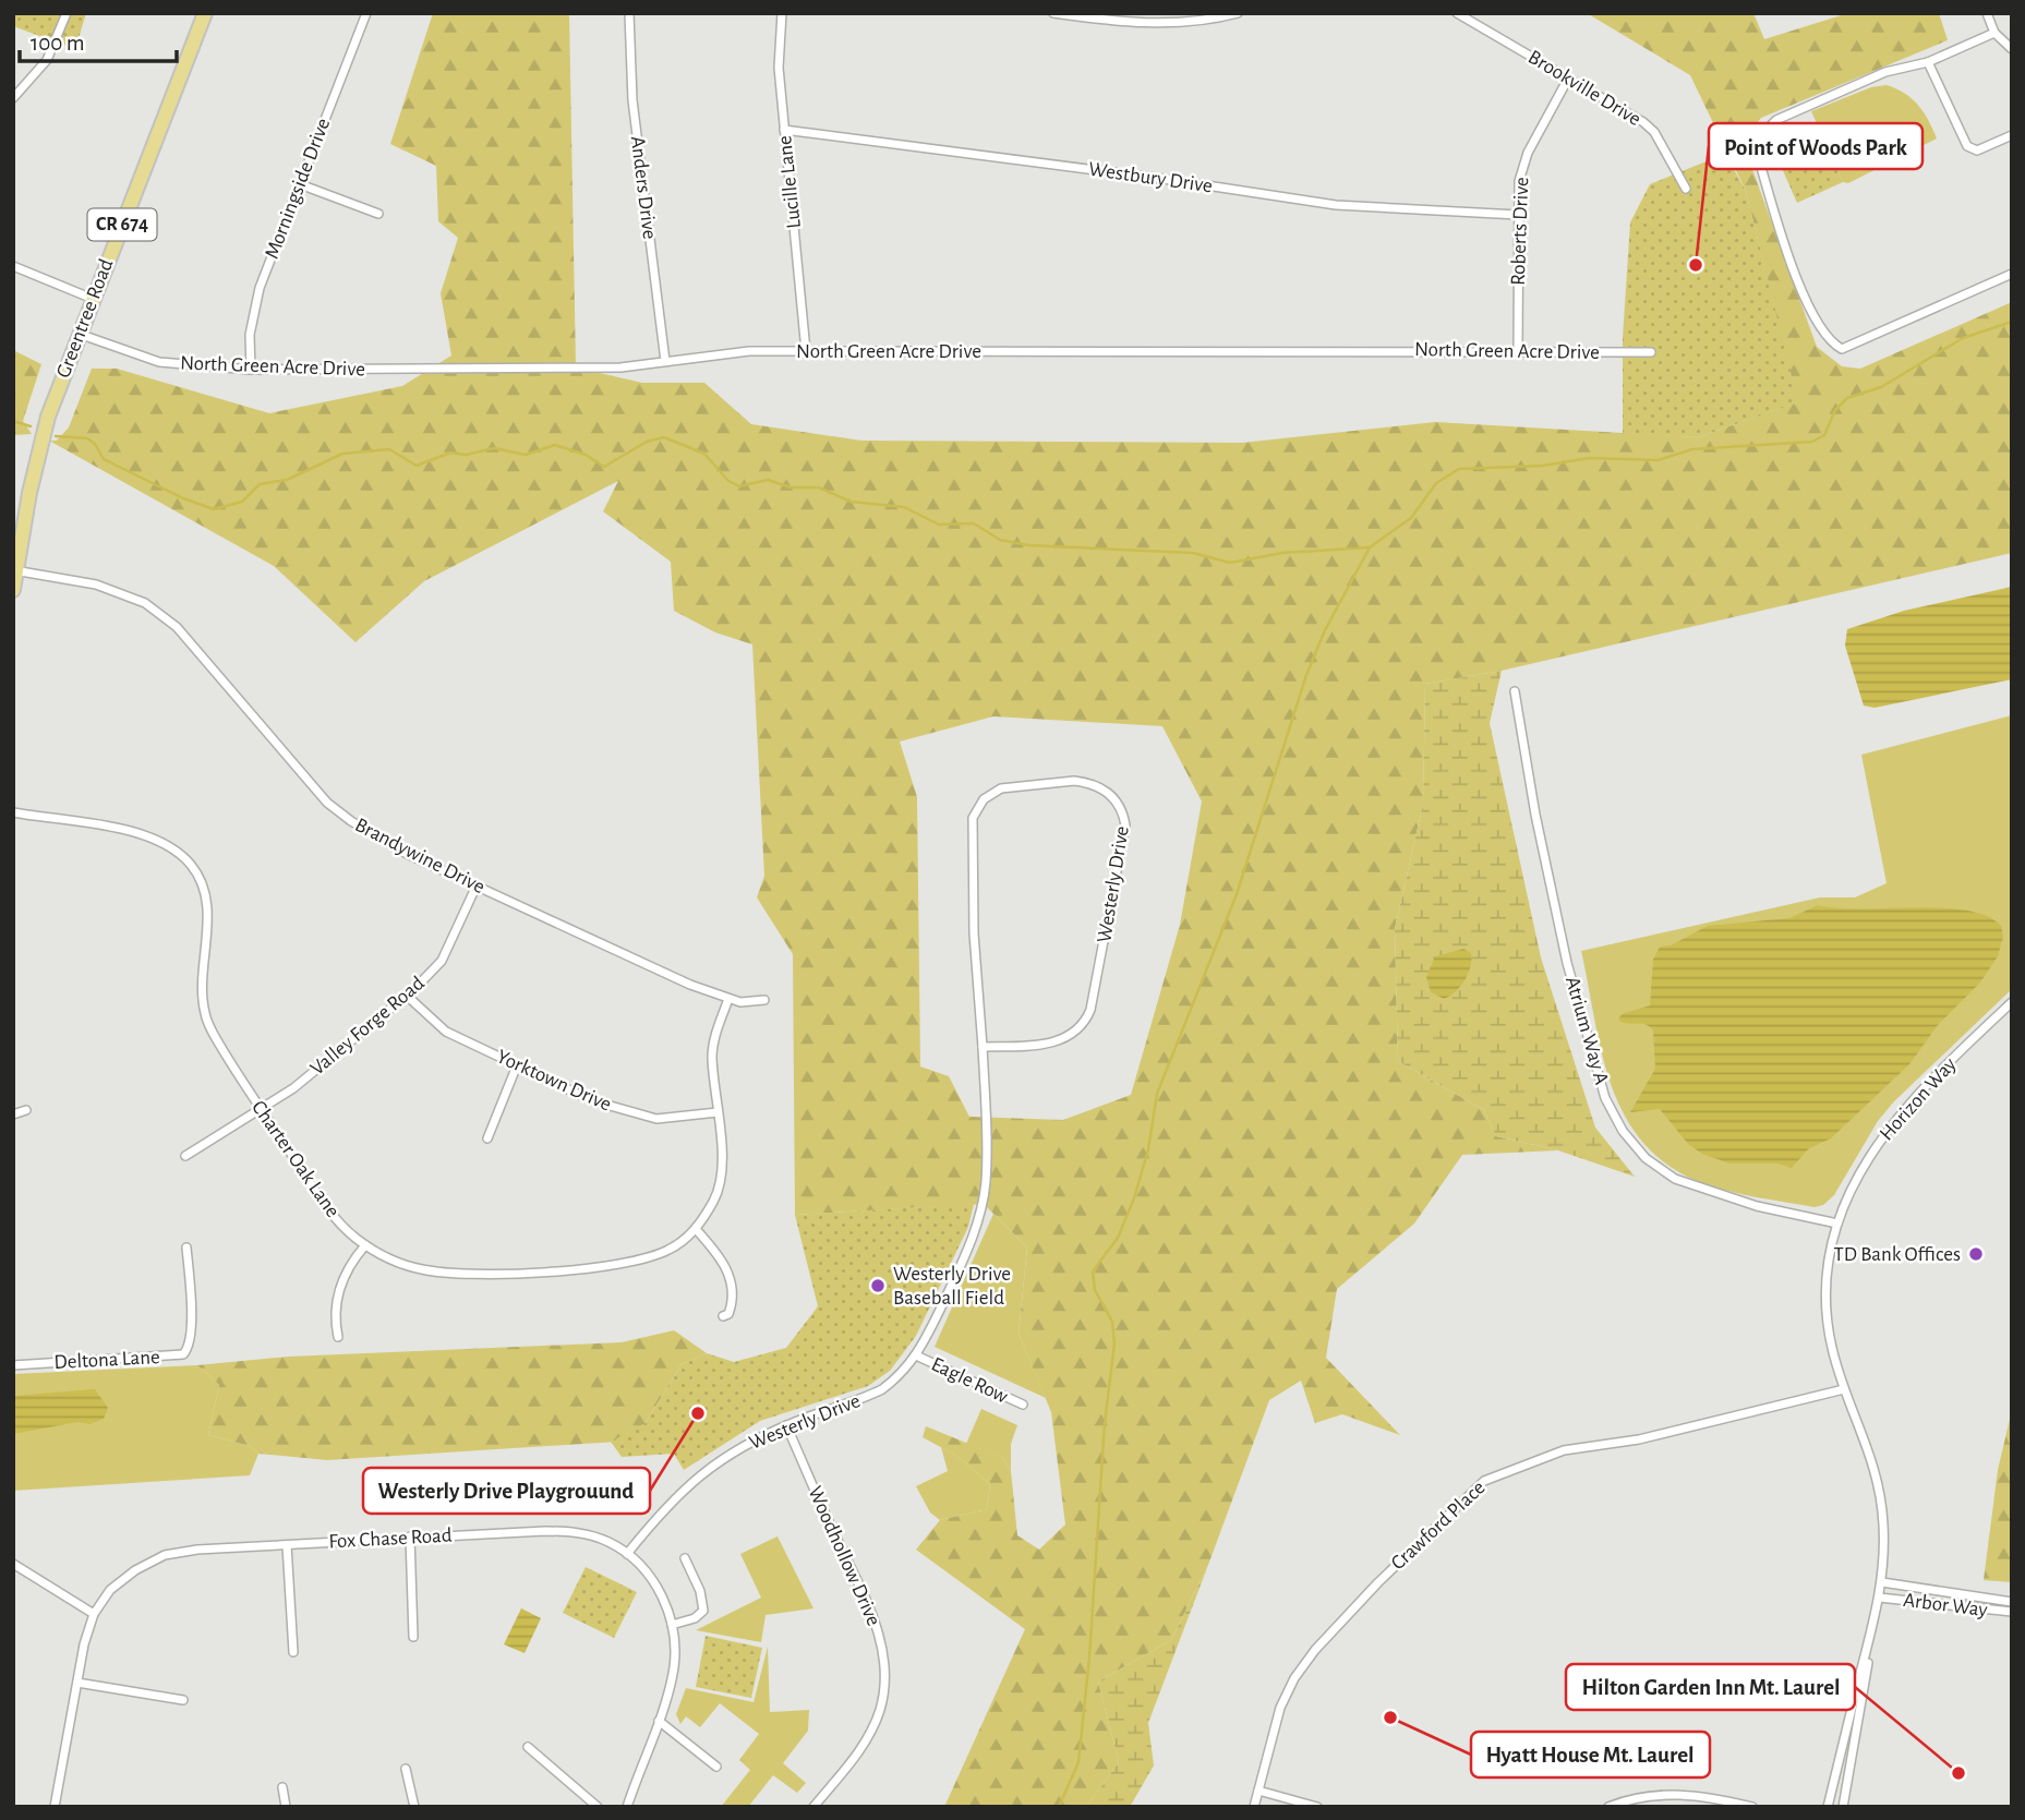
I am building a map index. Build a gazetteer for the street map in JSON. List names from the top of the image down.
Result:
{
  "streets": {
    "main road": ["CR 674", "Greentree Road"],
    "street": [
      "Brookville Drive",
      "Westbury Drive",
      "Lucille Lane",
      "Anders Drive",
      "Morningside Drive",
      "Roberts Drive",
      "North Green Acre Drive",
      "Brandywine Drive",
      "Westerly Drive",
      "Valley Forge Road",
      "Atrium Way A",
      "Yorktown Drive",
      "Horizon Way",
      "Charter Oak Lane",
      "Deltona Lane",
      "Eagle Row",
      "Crawford Place",
      "Fox Chase Road",
      "Woodhollow Drive",
      "Arbor Way"
    ]
  },
  "crossings": [
    ["Brookville Drive", "Roberts Drive"],
    ["Westbury Drive", "Lucille Lane"],
    ["Westbury Drive", "Roberts Drive"],
    ["Lucille Lane", "North Green Acre Drive"],
    ["Anders Drive", "North Green Acre Drive"],
    ["Morningside Drive", "North Green Acre Drive"],
    ["Roberts Drive", "North Green Acre Drive"],
    ["Greentree Road", "North Green Acre Drive"],
    ["Greentree Road", "Brandywine Drive"],
    ["Brandywine Drive", "Valley Forge Road"],
    ["Brandywine Drive", "Charter Oak Lane"],
    ["Westerly Drive", "Eagle Row"],
    ["Westerly Drive", "Fox Chase Road"],
    ["Westerly Drive", "Woodhollow Drive"],
    ["Valley Forge Road", "Yorktown Drive"],
    ["Valley Forge Road", "Charter Oak Lane"],
    ["Atrium Way A", "Horizon Way"],
    ["Yorktown Drive", "Charter Oak Lane"],
    ["Horizon Way", "Crawford Place"],
    ["Horizon Way", "Arbor Way"]
  ],
  "places": [
    "Point of Woods Park",
    "TD Bank Offices",
    "Westerly Drive Baseball Field",
    "Westerly Drive Playgrouund",
    "Hyatt House Mt. Laurel",
    "Hilton Garden Inn Mt. Laurel"
  ],
  "scale_bar": "100 m"
}
